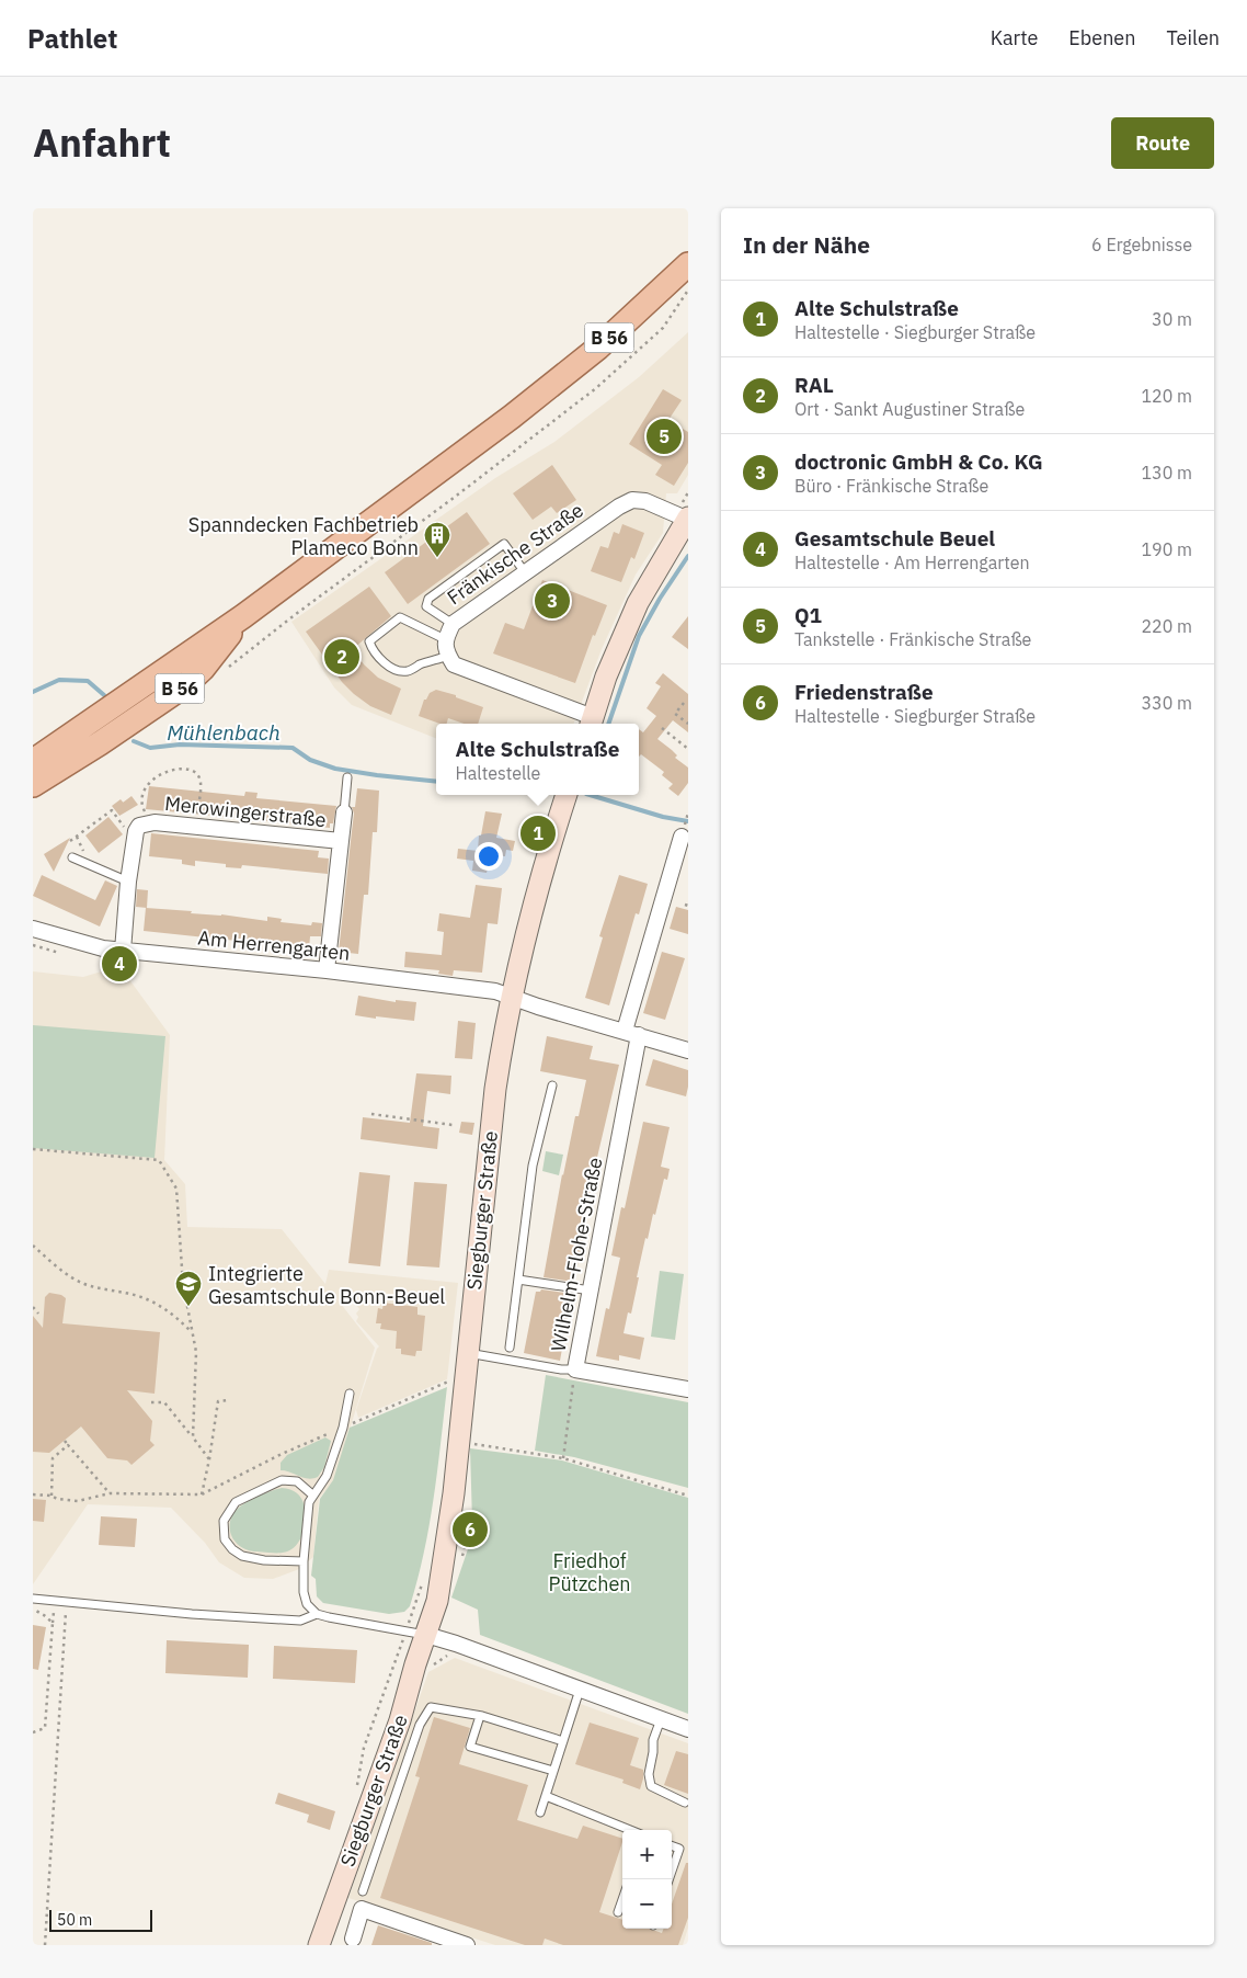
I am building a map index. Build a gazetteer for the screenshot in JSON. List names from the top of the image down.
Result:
{
  "streets": {
    "main road": ["B 56", "Siegburger Straße"],
    "street": [
      "Fränkische Straße",
      "Merowingerstraße",
      "Am Herrengarten",
      "Wilhelm-Flohe-Straße"
    ]
  },
  "crossings": [
    ["Merowingerstraße", "Am Herrengarten"],
    ["Am Herrengarten", "Siegburger Straße"],
    ["Am Herrengarten", "Wilhelm-Flohe-Straße"]
  ],
  "water": ["Mühlenbach"],
  "parks": ["Friedhof Pützchen"],
  "places": {
    "building": ["Spanndecken Fachbetrieb Plameco Bonn"],
    "school or university": ["Integrierte Gesamtschule Bonn-Beuel"]
  },
  "scale_bar": "50 m",
  "page": {
    "header": "Pathlet",
    "nav": ["Karte", "Ebenen", "Teilen"],
    "title": "Anfahrt",
    "buttons": "Route",
    "heading": ["In der Nähe", "6 Ergebnisse"],
    "list": [
      {
        "mark": "1",
        "name": "Alte Schulstraße",
        "note": "Haltestelle · Siegburger Straße",
        "value": "30 m"
      },
      {
        "mark": "2",
        "name": "RAL",
        "note": "Ort · Sankt Augustiner Straße",
        "value": "120 m"
      },
      {
        "mark": "3",
        "name": "doctronic GmbH & Co. KG",
        "note": "Büro · Fränkische Straße",
        "value": "130 m"
      },
      {
        "mark": "4",
        "name": "Gesamtschule Beuel",
        "note": "Haltestelle · Am Herrengarten",
        "value": "190 m"
      },
      {
        "mark": "5",
        "name": "Q1",
        "note": "Tankstelle · Fränkische Straße",
        "value": "220 m"
      },
      {
        "mark": "6",
        "name": "Friedenstraße",
        "note": "Haltestelle · Siegburger Straße",
        "value": "330 m"
      }
    ],
    "pins": [
      "5",
      "3",
      "2",
      "1",
      "4",
      "6"
    ],
    "popup": ["Alte Schulstraße", "Haltestelle"],
    "map_buttons": ["+", "−"],
    "scale": "50 m"
  }
}
